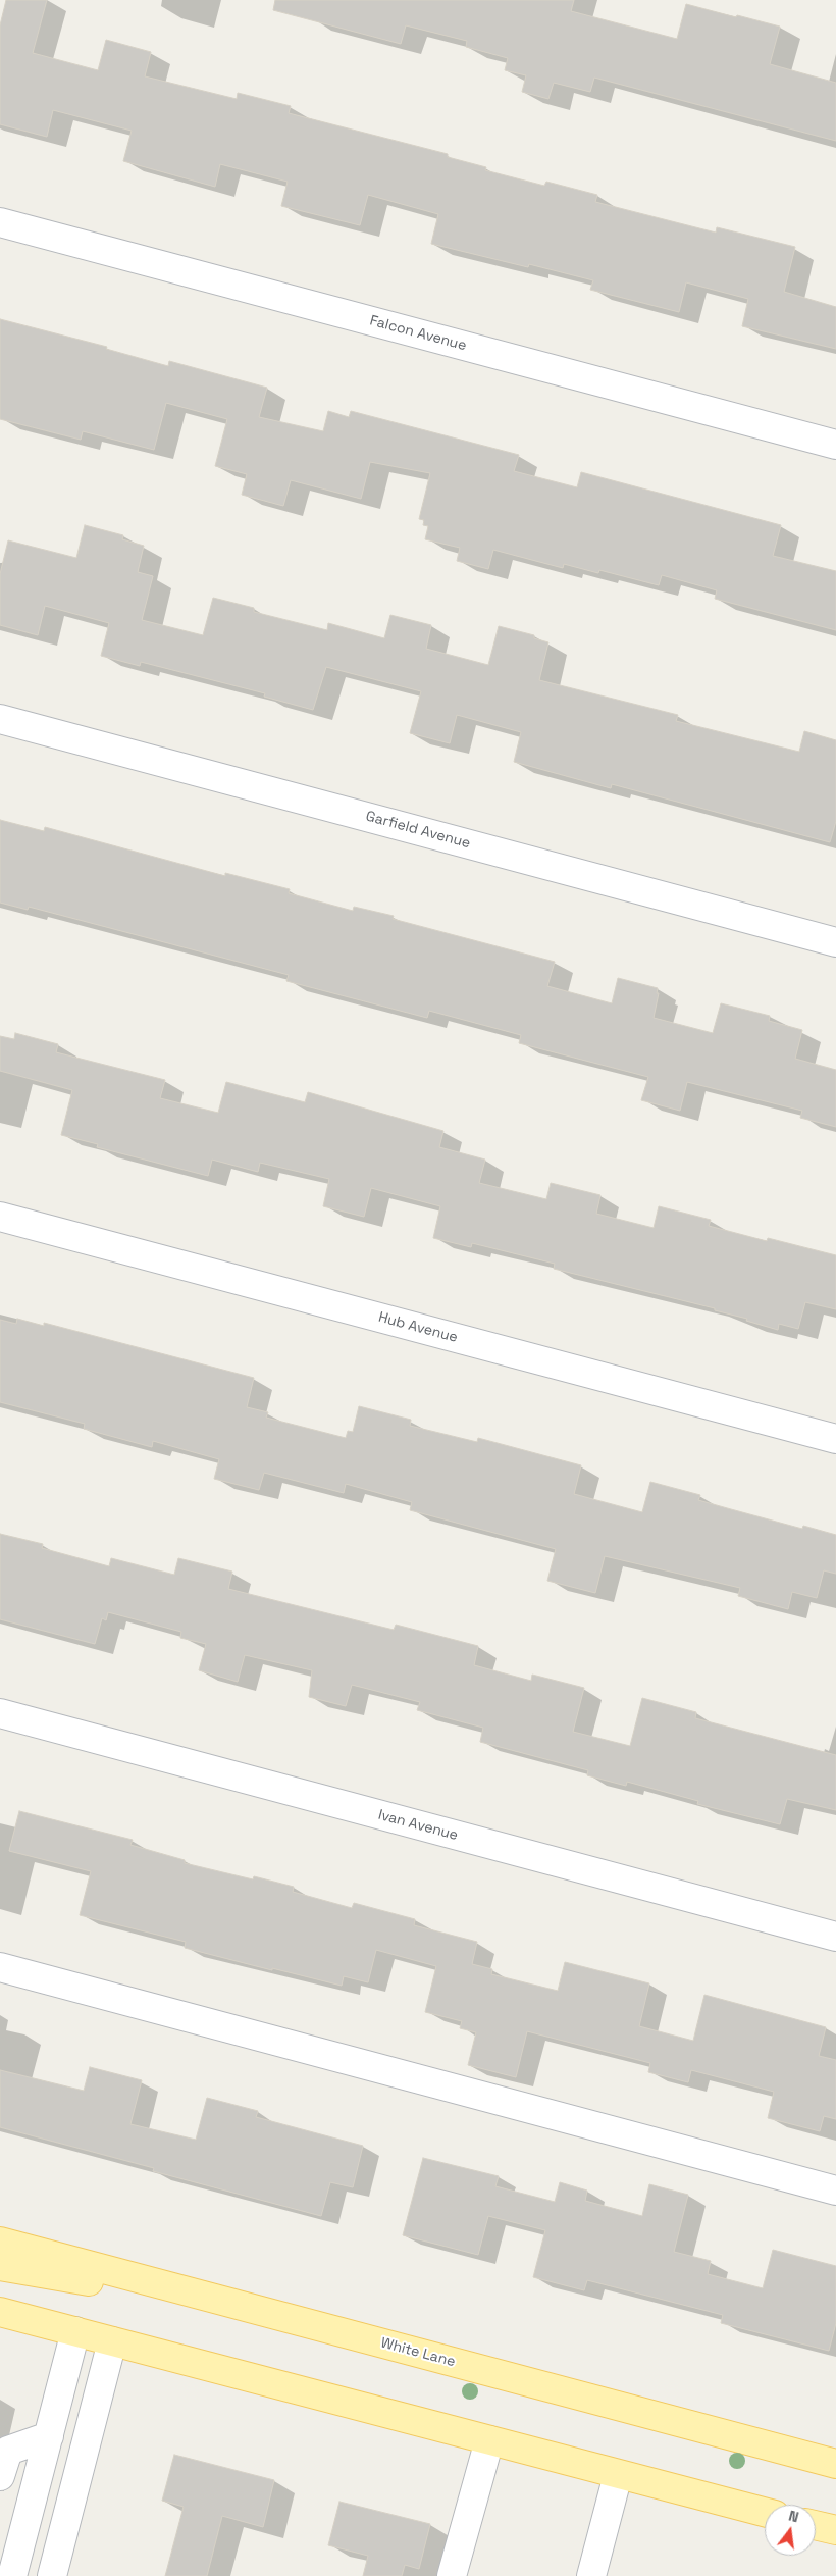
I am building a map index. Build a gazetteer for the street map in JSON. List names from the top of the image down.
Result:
{
  "streets": {
    "main road": ["White Lane"],
    "street": [
      "Falcon Avenue",
      "Garfield Avenue",
      "Hub Avenue",
      "Ivan Avenue"
    ]
  },
  "north": "top"
}
